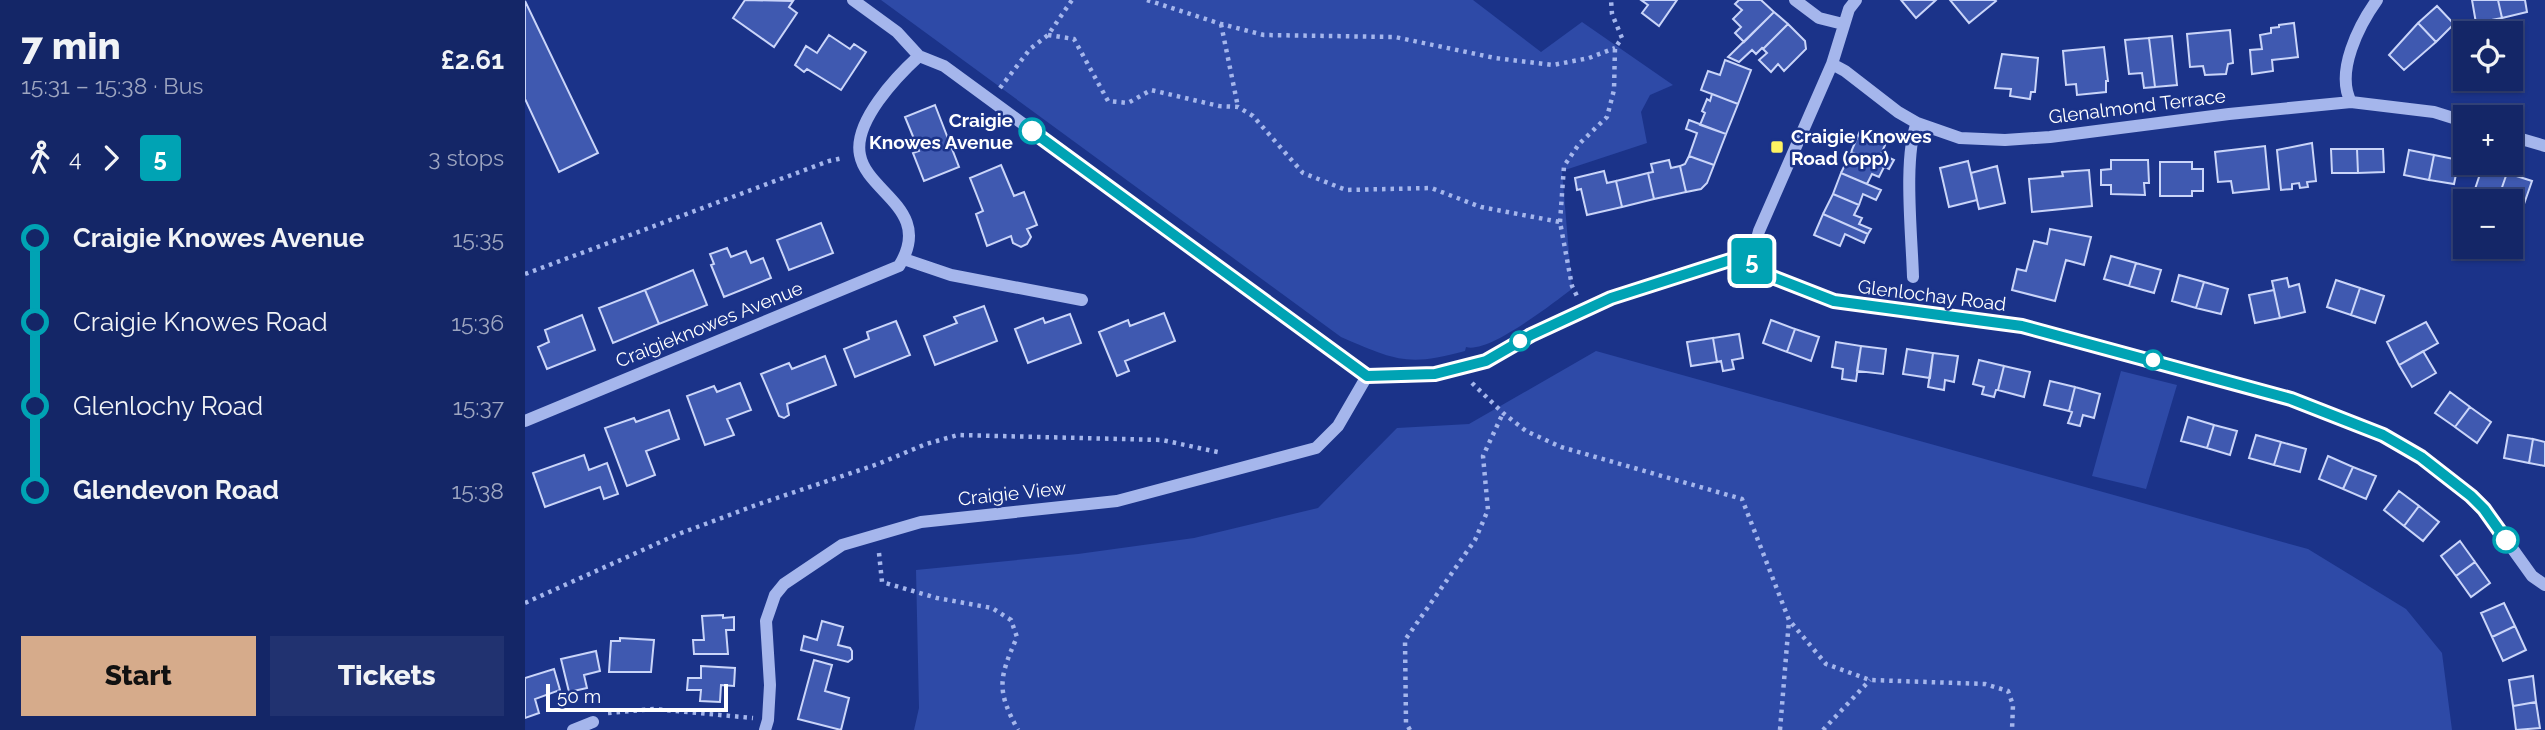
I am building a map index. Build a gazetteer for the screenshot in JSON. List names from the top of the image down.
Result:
{
  "streets": {
    "street": [
      "Glenalmond Terrace",
      "Glenlochay Road",
      "Craigieknowes Avenue",
      "Craigie View"
    ]
  },
  "places": {
    "other": ["Craigie Knowes Avenue"],
    "transit": ["Craigie Knowes Road (opp)"]
  },
  "lines": ["bus line 5"],
  "scale_bar": "50 m",
  "page": {
    "heading": ["7 min", "15:31 – 15:38 · Bus", "£2.61"],
    "on_map": "5",
    "map_buttons": ["+", "−"],
    "legs": ["4", "5", "3 stops"],
    "list": [
      {
        "name": "Craigie Knowes Avenue",
        "value": "15:35"
      },
      {
        "name": "Craigie Knowes Road",
        "value": "15:36"
      },
      {
        "name": "Glenlochy Road",
        "value": "15:37"
      },
      {
        "name": "Glendevon Road",
        "value": "15:38"
      }
    ],
    "buttons": ["Start", "Tickets"],
    "scale": "50 m"
  }
}
